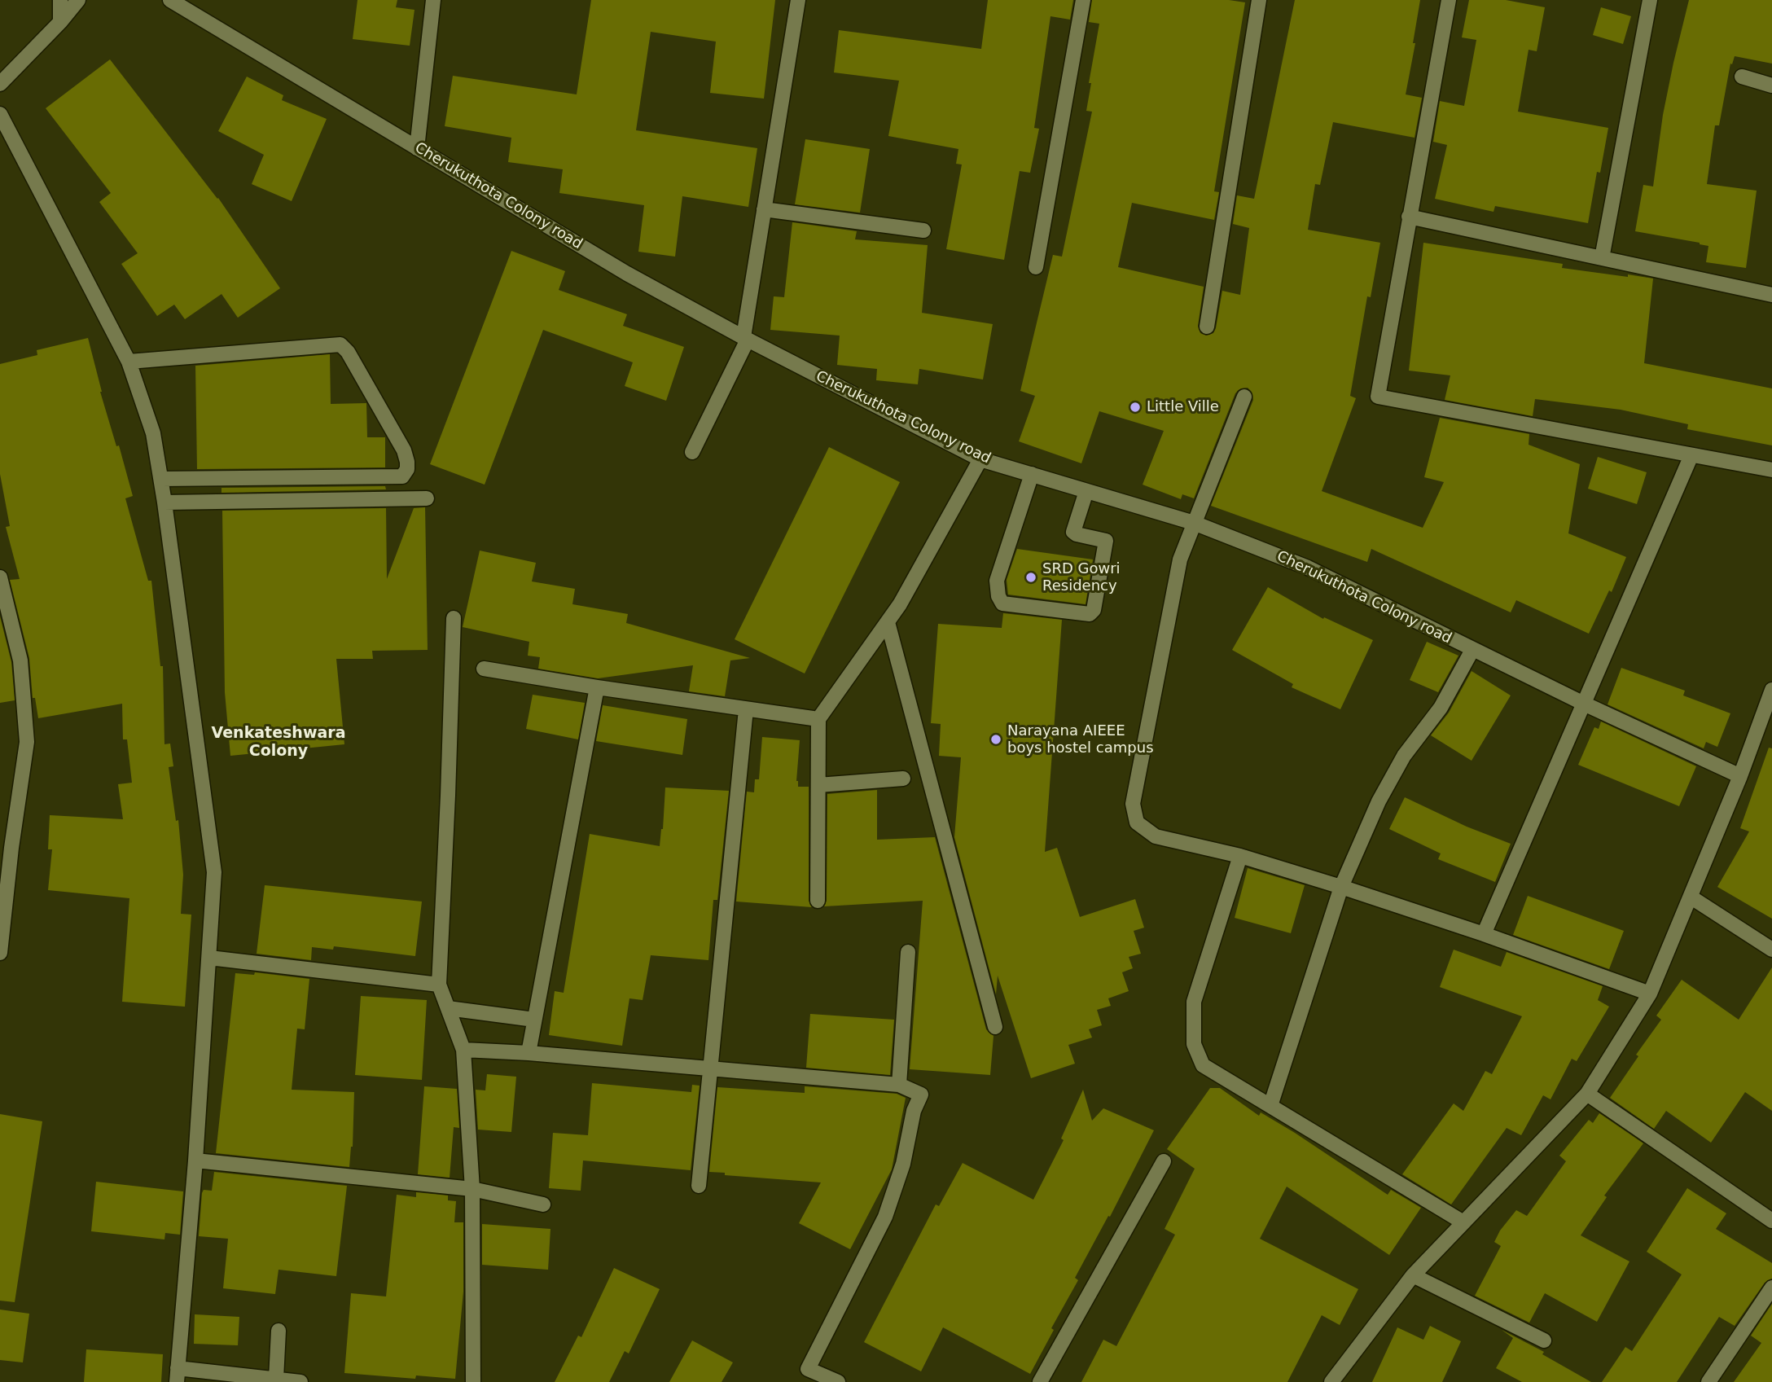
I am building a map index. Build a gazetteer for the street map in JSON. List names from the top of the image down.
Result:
{
  "streets": {
    "street": ["Cherukuthota Colony road"]
  },
  "districts": ["Venkateshwara Colony"],
  "places": ["Little Ville", "SRD Gowri Residency", "Narayana AIEEE boys hostel campus"]
}
